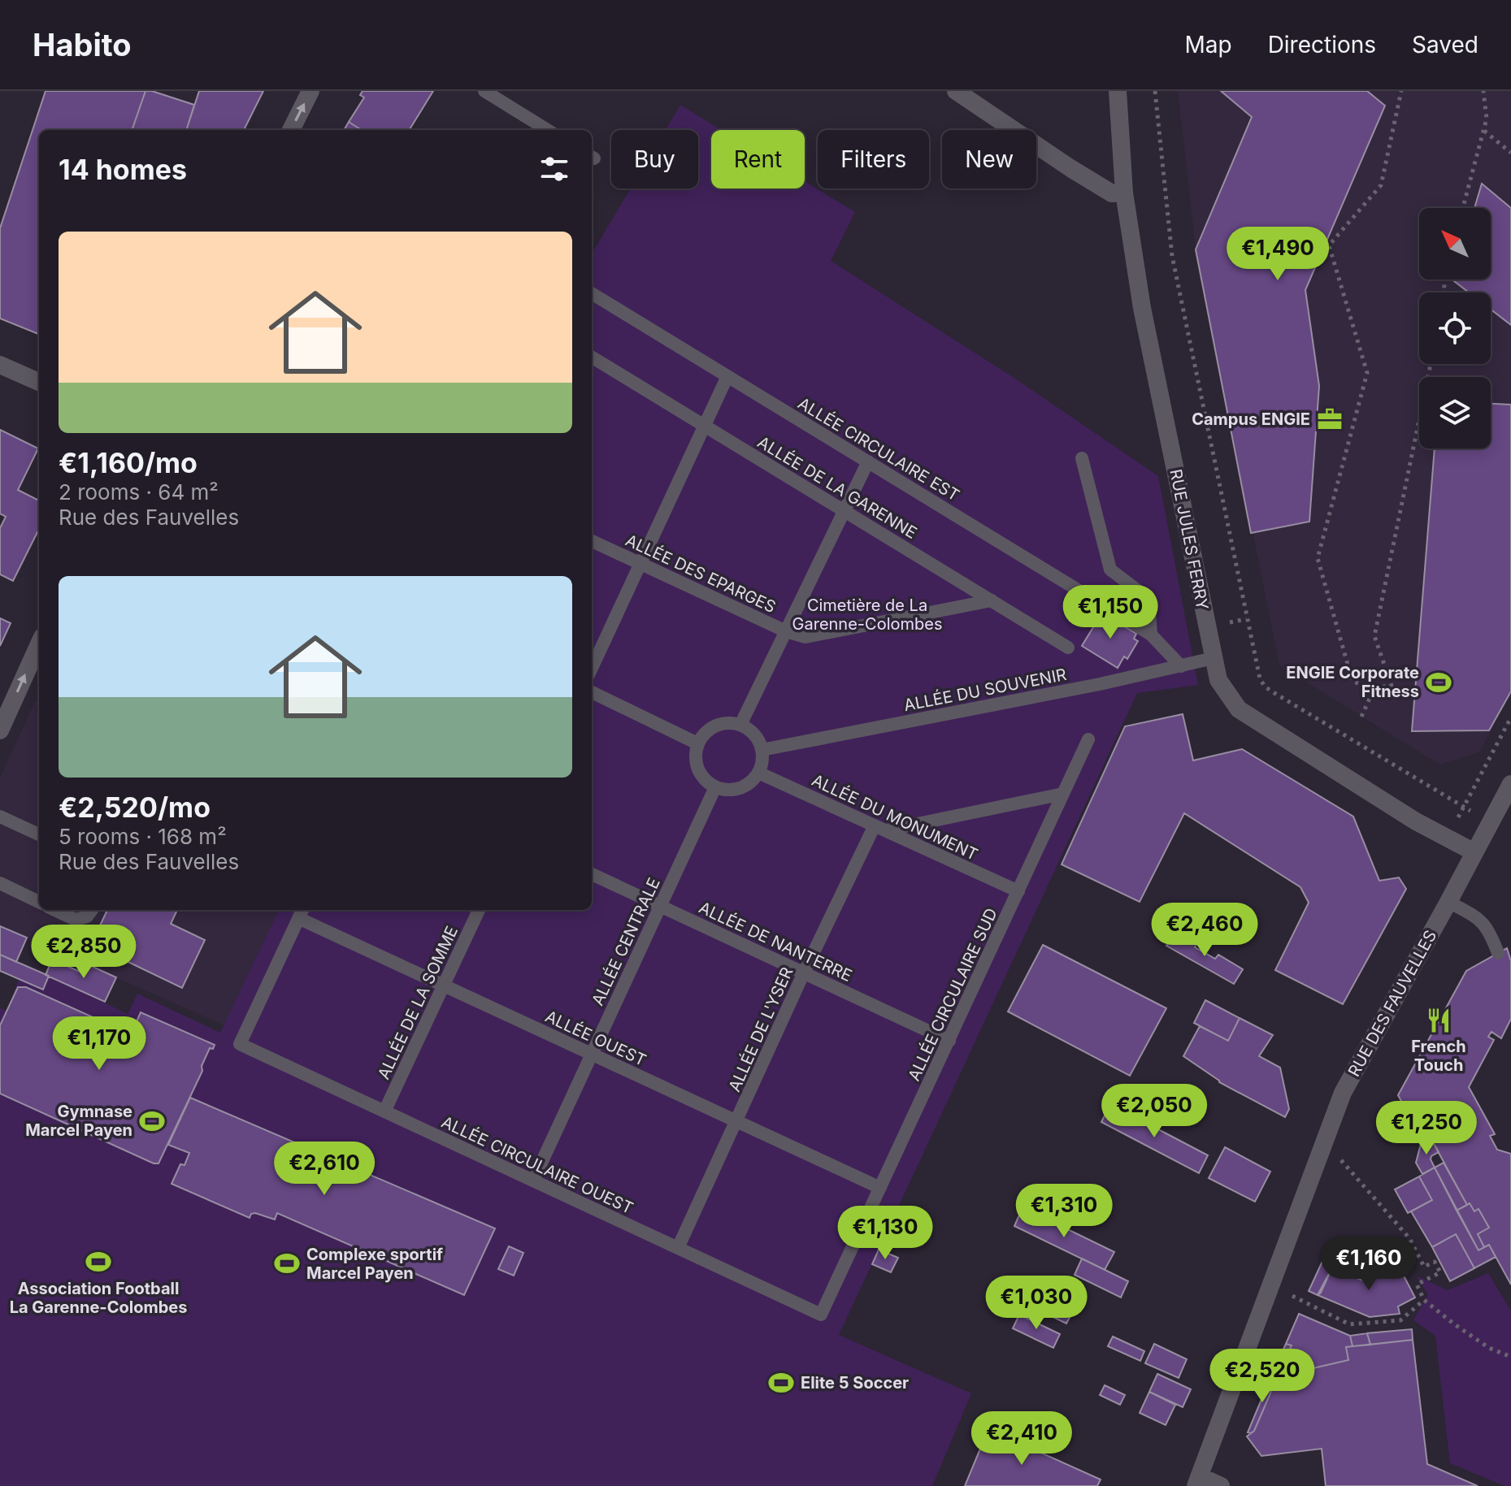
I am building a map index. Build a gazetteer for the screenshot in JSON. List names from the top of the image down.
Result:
{
  "streets": {
    "street": ["RUE JULES FERRY", "RUE DES FAUVELLES"],
    "lane": [
      "ALLÉE CIRCULAIRE EST",
      "ALLÉE DE LA GARENNE",
      "ALLÉE DES EPARGES",
      "ALLÉE DU SOUVENIR",
      "ALLÉE DU MONUMENT",
      "ALLÉE CENTRALE",
      "ALLÉE DE NANTERRE",
      "ALLÉE CIRCULAIRE SUD",
      "ALLÉE DE LA SOMME",
      "ALLÉE DE L'YSER",
      "ALLÉE OUEST",
      "ALLÉE CIRCULAIRE OUEST"
    ]
  },
  "crossings": [
    ["ALLÉE CIRCULAIRE EST", "ALLÉE DU SOUVENIR"],
    ["ALLÉE DE LA GARENNE", "ALLÉE DES EPARGES"],
    ["RUE JULES FERRY", "ALLÉE DU SOUVENIR"],
    ["RUE JULES FERRY", "RUE DES FAUVELLES"],
    ["ALLÉE DU SOUVENIR", "ALLÉE DU MONUMENT"],
    ["ALLÉE DU SOUVENIR", "ALLÉE CENTRALE"],
    ["ALLÉE DU MONUMENT", "ALLÉE CENTRALE"],
    ["ALLÉE DU MONUMENT", "ALLÉE CIRCULAIRE SUD"],
    ["ALLÉE DU MONUMENT", "ALLÉE DE L'YSER"],
    ["ALLÉE CENTRALE", "ALLÉE DE NANTERRE"],
    ["ALLÉE CENTRALE", "ALLÉE OUEST"],
    ["ALLÉE CENTRALE", "ALLÉE CIRCULAIRE OUEST"],
    ["ALLÉE DE NANTERRE", "ALLÉE CIRCULAIRE SUD"],
    ["ALLÉE DE NANTERRE", "ALLÉE DE L'YSER"],
    ["ALLÉE CIRCULAIRE SUD", "ALLÉE OUEST"],
    ["ALLÉE CIRCULAIRE SUD", "ALLÉE CIRCULAIRE OUEST"],
    ["ALLÉE DE LA SOMME", "ALLÉE OUEST"],
    ["ALLÉE DE LA SOMME", "ALLÉE CIRCULAIRE OUEST"],
    ["ALLÉE DE L'YSER", "ALLÉE OUEST"],
    ["ALLÉE DE L'YSER", "ALLÉE CIRCULAIRE OUEST"],
    ["ALLÉE OUEST", "ALLÉE CIRCULAIRE OUEST"]
  ],
  "parks": ["Cimetière de La Garenne-Colombes"],
  "places": {
    "office": ["Campus ENGIE"],
    "sports": [
      "ENGIE Corporate Fitness",
      "Gymnase Marcel Payen",
      "Association Football La Garenne-Colombes",
      "Complexe sportif Marcel Payen",
      "Elite 5 Soccer"
    ],
    "restaurant": ["French Touch"]
  },
  "north": "top left",
  "page": {
    "header": "Habito",
    "nav": ["Map", "Directions", "Saved"],
    "chip": [
      "Buy",
      "Rent",
      "Filters",
      "New"
    ],
    "heading": "14 homes",
    "list": [
      {
        "name": "€1,160/mo",
        "note": "2 rooms · 64 m² · Rue des Fauvelles"
      },
      {
        "name": "€2,520/mo",
        "note": "5 rooms · 168 m² · Rue des Fauvelles"
      }
    ],
    "price": [
      "€1,490",
      "€1,150",
      "€2,460",
      "€2,850",
      "€1,170",
      "€2,050",
      "€1,250",
      "€2,610",
      "€1,310",
      "€1,130",
      "€1,160",
      "€1,030",
      "€2,520",
      "€2,410"
    ]
  }
}
